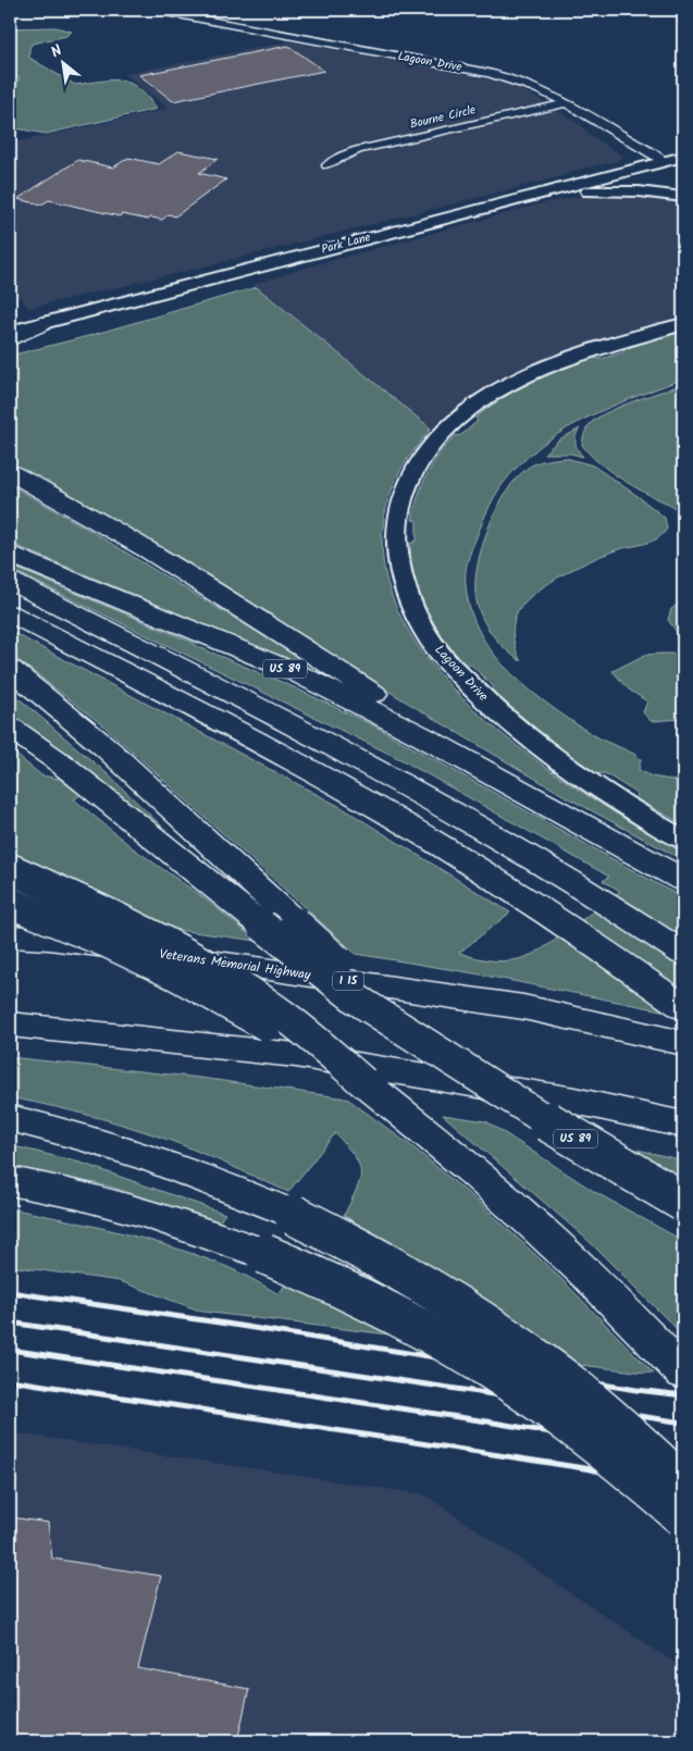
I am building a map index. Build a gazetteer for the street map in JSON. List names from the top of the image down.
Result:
{
  "streets": {
    "highway": ["US 89", "Veterans Memorial Highway", "I 15"],
    "main road": ["Lagoon Drive", "Park Lane"],
    "street": ["Bourne Circle"]
  },
  "crossings": [
    ["Lagoon Drive", "Bourne Circle"],
    ["Lagoon Drive", "Park Lane"]
  ],
  "north": "top left"
}
